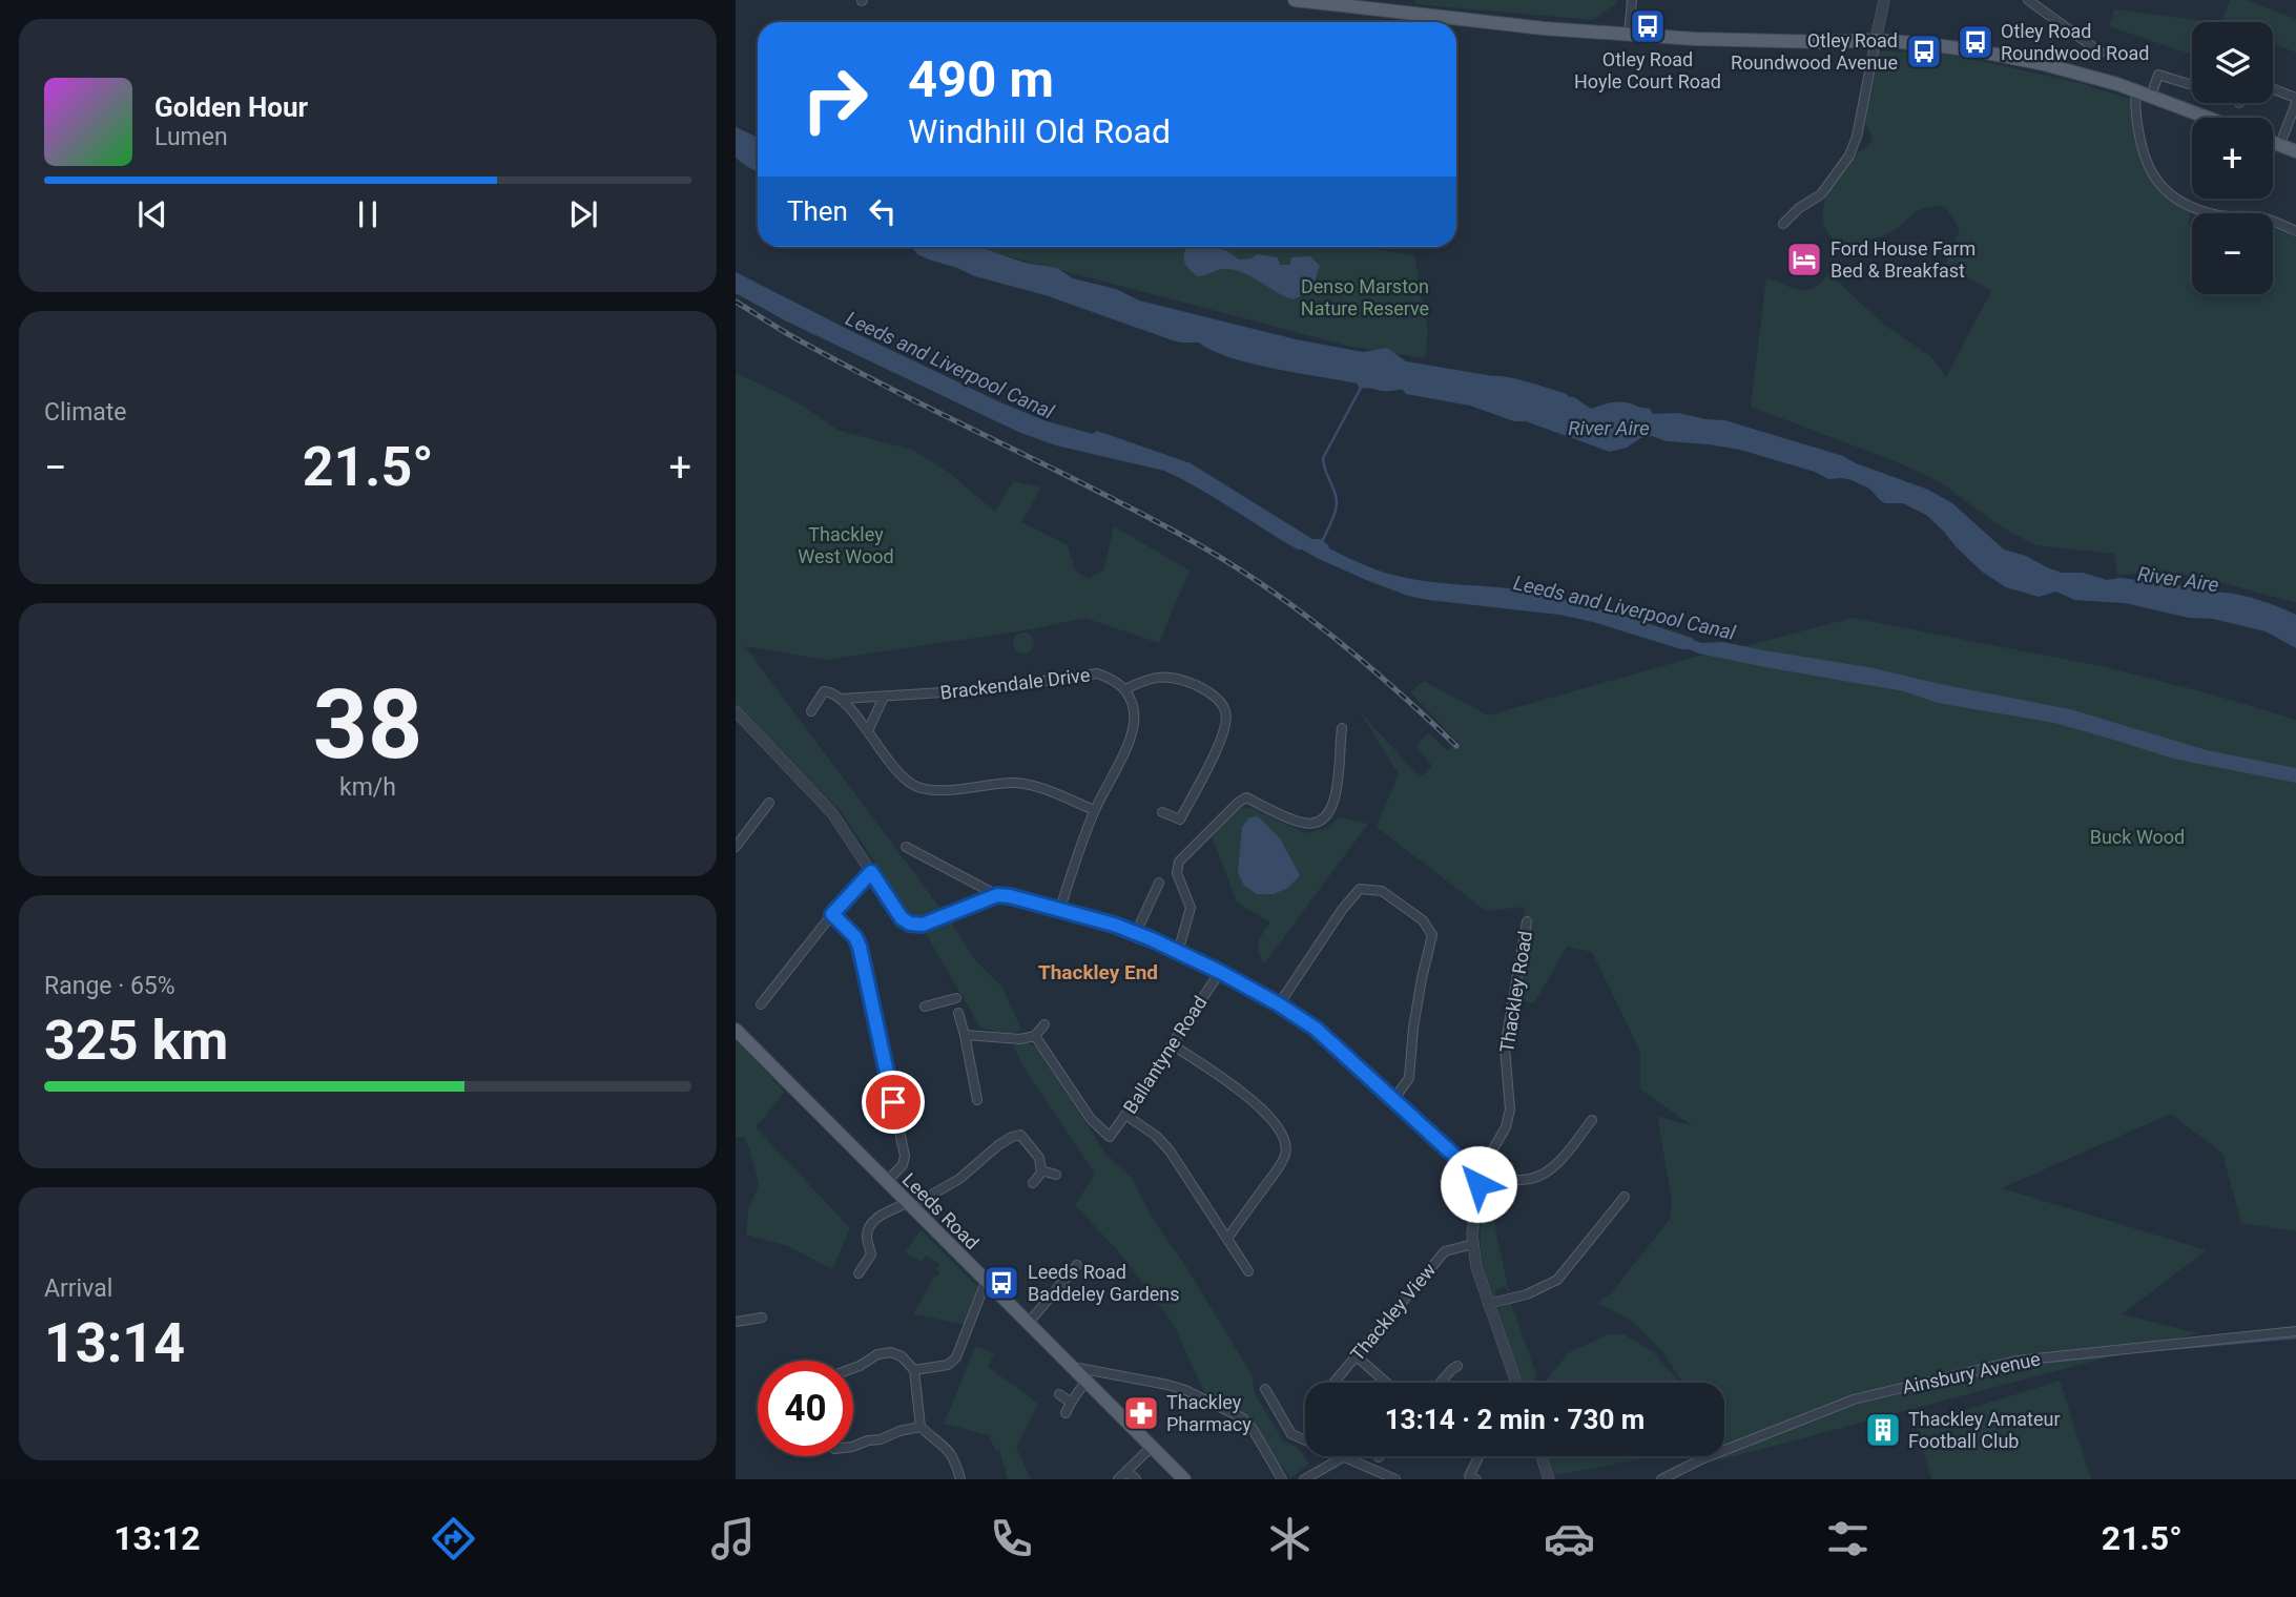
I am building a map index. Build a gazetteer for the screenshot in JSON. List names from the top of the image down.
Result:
{
  "streets": {
    "main road": ["Leeds Road"],
    "street": [
      "Brackendale Drive",
      "Thackley Road",
      "Ballantyne Road",
      "Thackley View",
      "Ainsbury Avenue"
    ]
  },
  "crossings": [
    ["Thackley Road", "Thackley View"]
  ],
  "districts": ["Thackley End"],
  "water": ["Leeds and Liverpool Canal", "River Aire"],
  "parks": ["Denso Marston Nature Reserve", "Thackley West Wood", "Buck Wood"],
  "places": {
    "bus stop": [
      "Otley Road Hoyle Court Road",
      "Otley Road Roundwood Road",
      "Otley Road Roundwood Avenue",
      "Leeds Road Baddeley Gardens"
    ],
    "hotel": ["Ford House Farm Bed & Breakfast"],
    "pharmacy": ["Thackley Pharmacy"],
    "building": ["Thackley Amateur Football Club"]
  },
  "page": {
    "map_buttons": ["+", "−"],
    "turn": ["490 m", "Windhill Old Road"],
    "song": ["Golden Hour", "Lumen"],
    "then": "Then",
    "tile": [
      "Climate",
      ["38", "km/h"],
      ["Range · 65%", "325 km"],
      ["Arrival", "13:14"]
    ],
    "heat": ["−", "21.5°", "+"],
    "limit": "40",
    "trip": "13:14 · 2 min · 730 m",
    "tabs": ["13:12", "21.5°"]
  }
}
